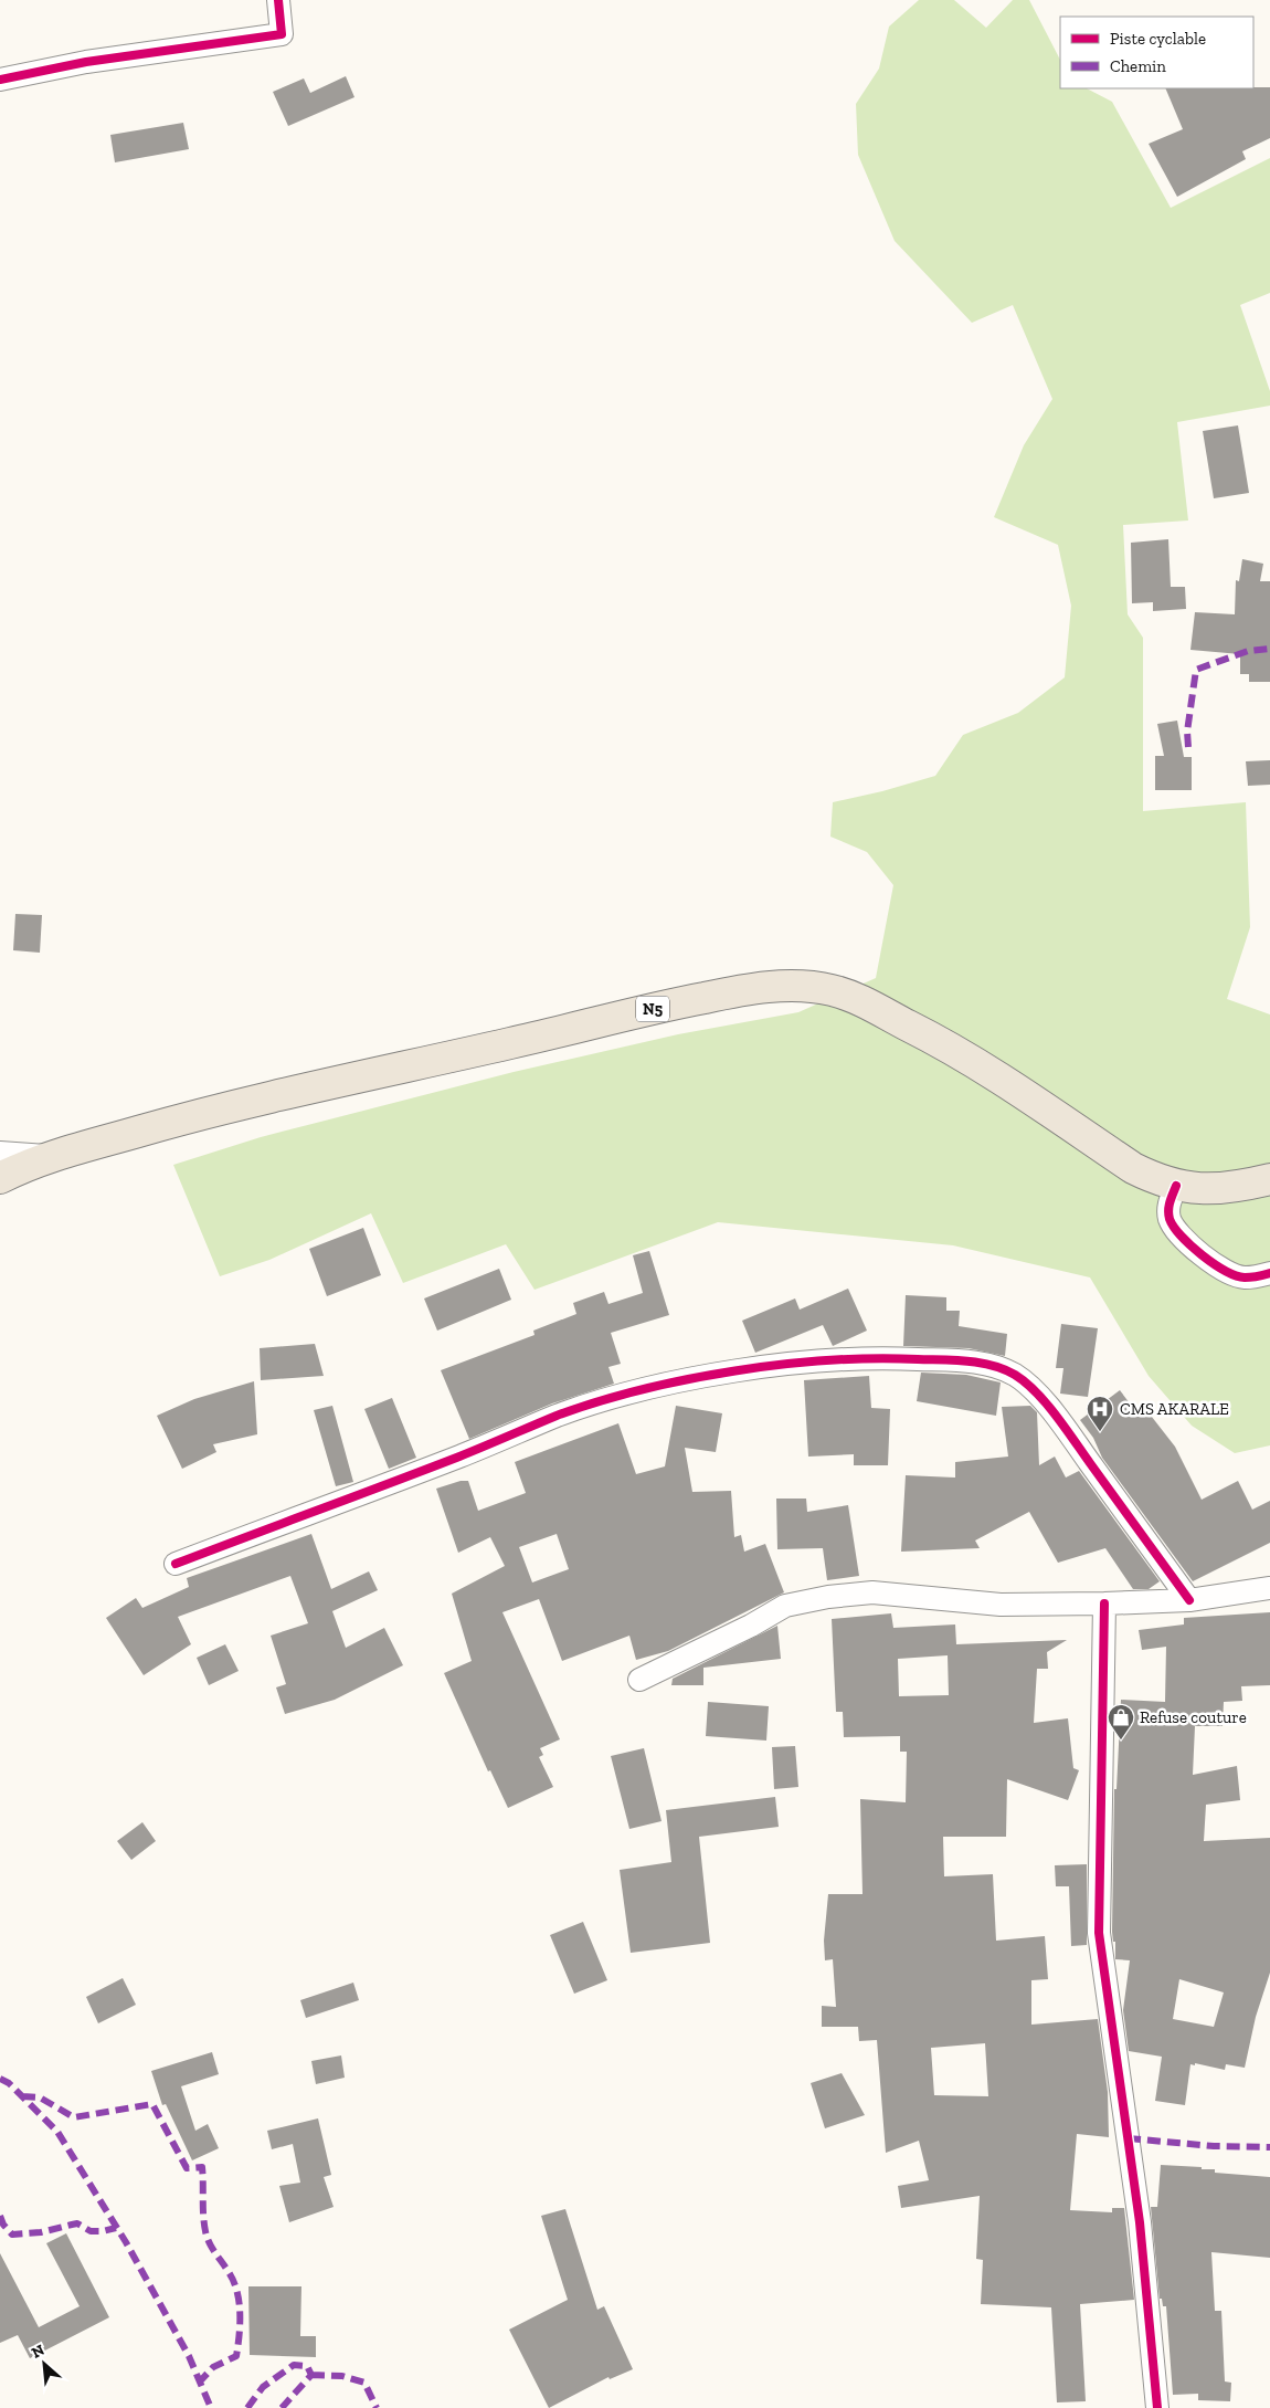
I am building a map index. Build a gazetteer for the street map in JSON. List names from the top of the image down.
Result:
{
  "streets": {
    "main road": ["N5"]
  },
  "places": {
    "hospital": ["CMS AKARALE"],
    "shop": ["Refuse couture"]
  },
  "legend": ["Piste cyclable", "Chemin"],
  "north": "top left"
}
